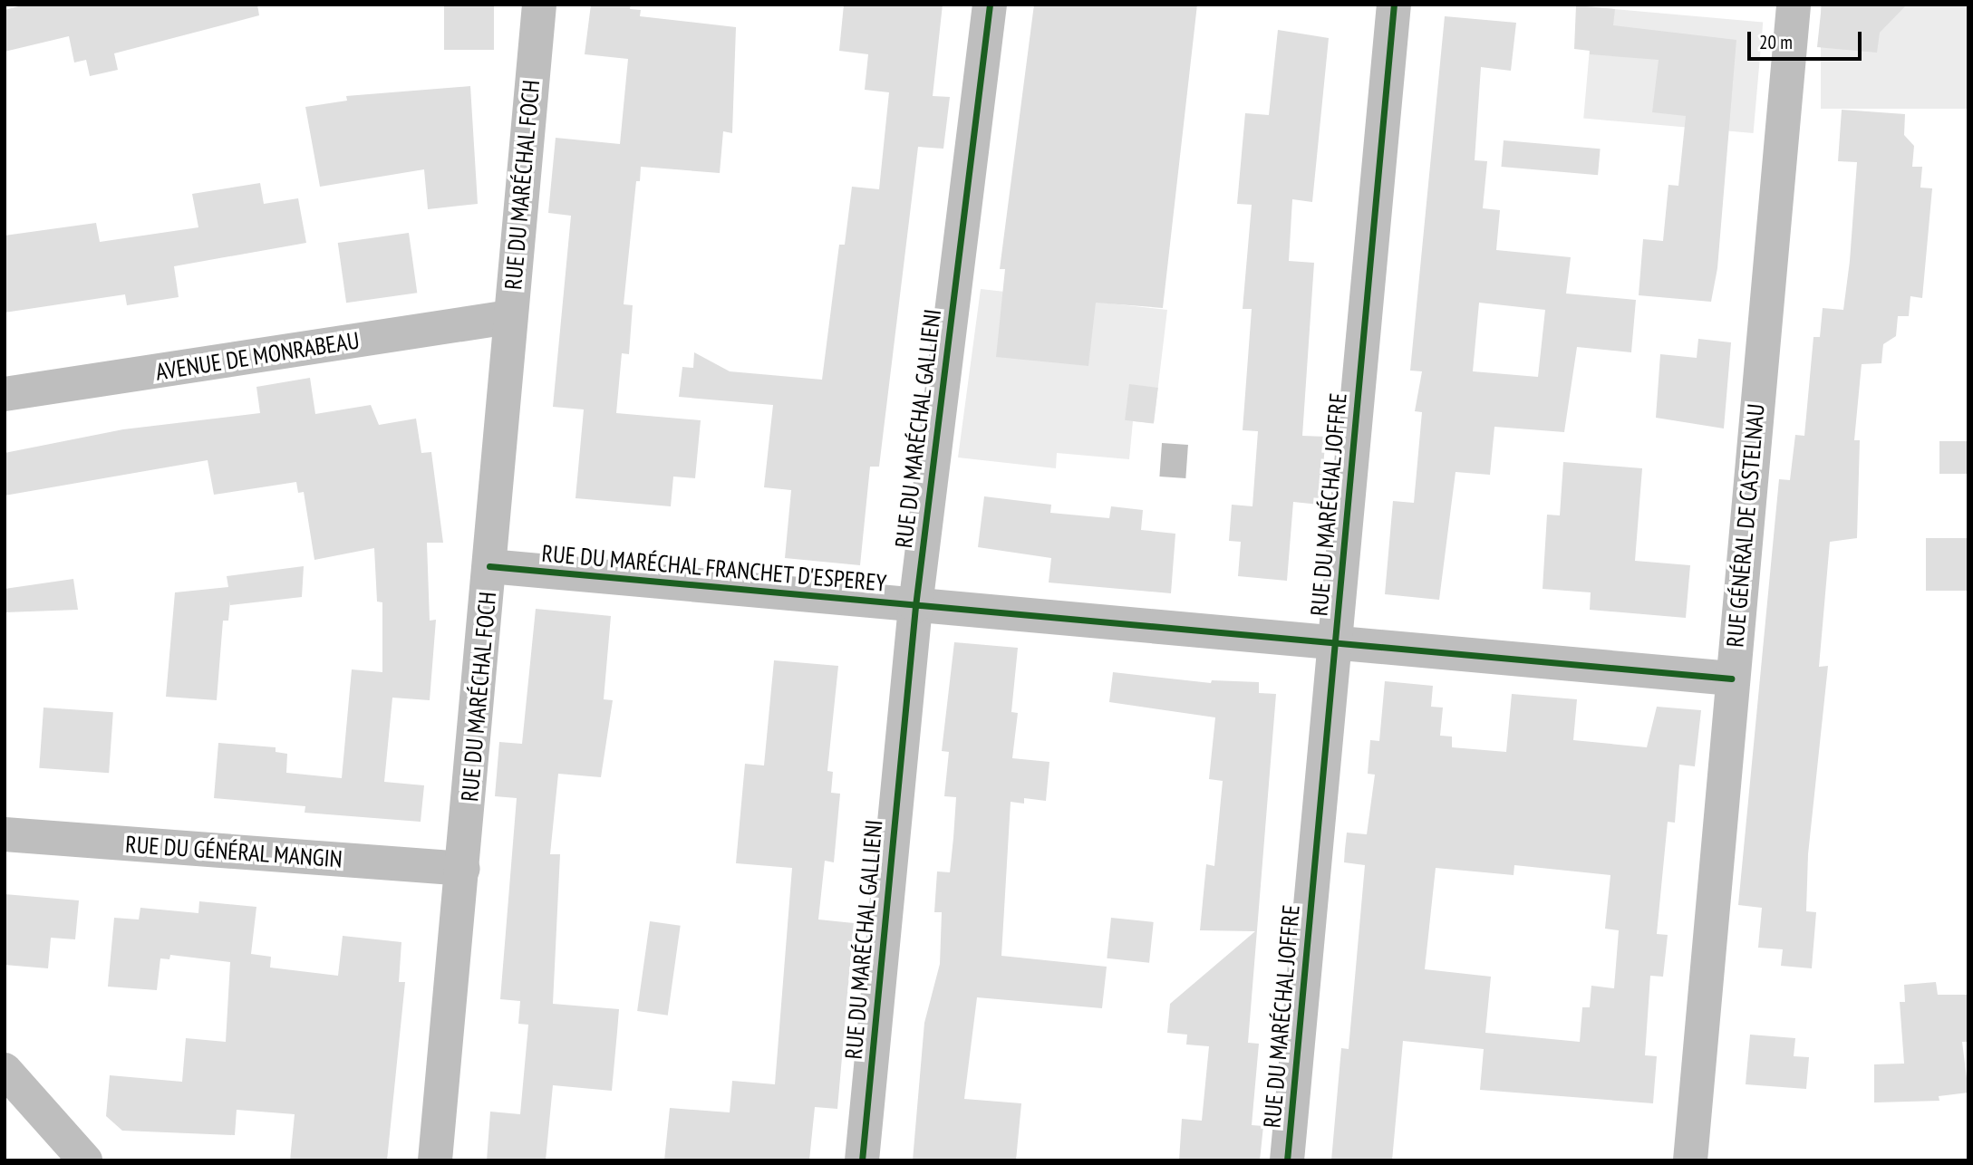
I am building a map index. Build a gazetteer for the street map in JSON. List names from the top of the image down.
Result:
{
  "streets": {
    "street": [
      "RUE DU MARÉCHAL FOCH",
      "AVENUE DE MONRABEAU",
      "RUE DU MARÉCHAL GALLIENI",
      "RUE DU MARÉCHAL JOFFRE",
      "RUE GÉNÉRAL DE CASTELNAU",
      "RUE DU MARÉCHAL FRANCHET D'ESPEREY",
      "RUE DU GÉNÉRAL MANGIN"
    ]
  },
  "crossings": [
    ["RUE DU MARÉCHAL FOCH", "AVENUE DE MONRABEAU"],
    ["RUE DU MARÉCHAL FOCH", "RUE DU MARÉCHAL FRANCHET D'ESPEREY"],
    ["RUE DU MARÉCHAL FOCH", "RUE DU GÉNÉRAL MANGIN"],
    ["RUE DU MARÉCHAL GALLIENI", "RUE DU MARÉCHAL FRANCHET D'ESPEREY"],
    ["RUE DU MARÉCHAL JOFFRE", "RUE DU MARÉCHAL FRANCHET D'ESPEREY"],
    ["RUE GÉNÉRAL DE CASTELNAU", "RUE DU MARÉCHAL FRANCHET D'ESPEREY"]
  ],
  "scale_bar": "20 m"
}
